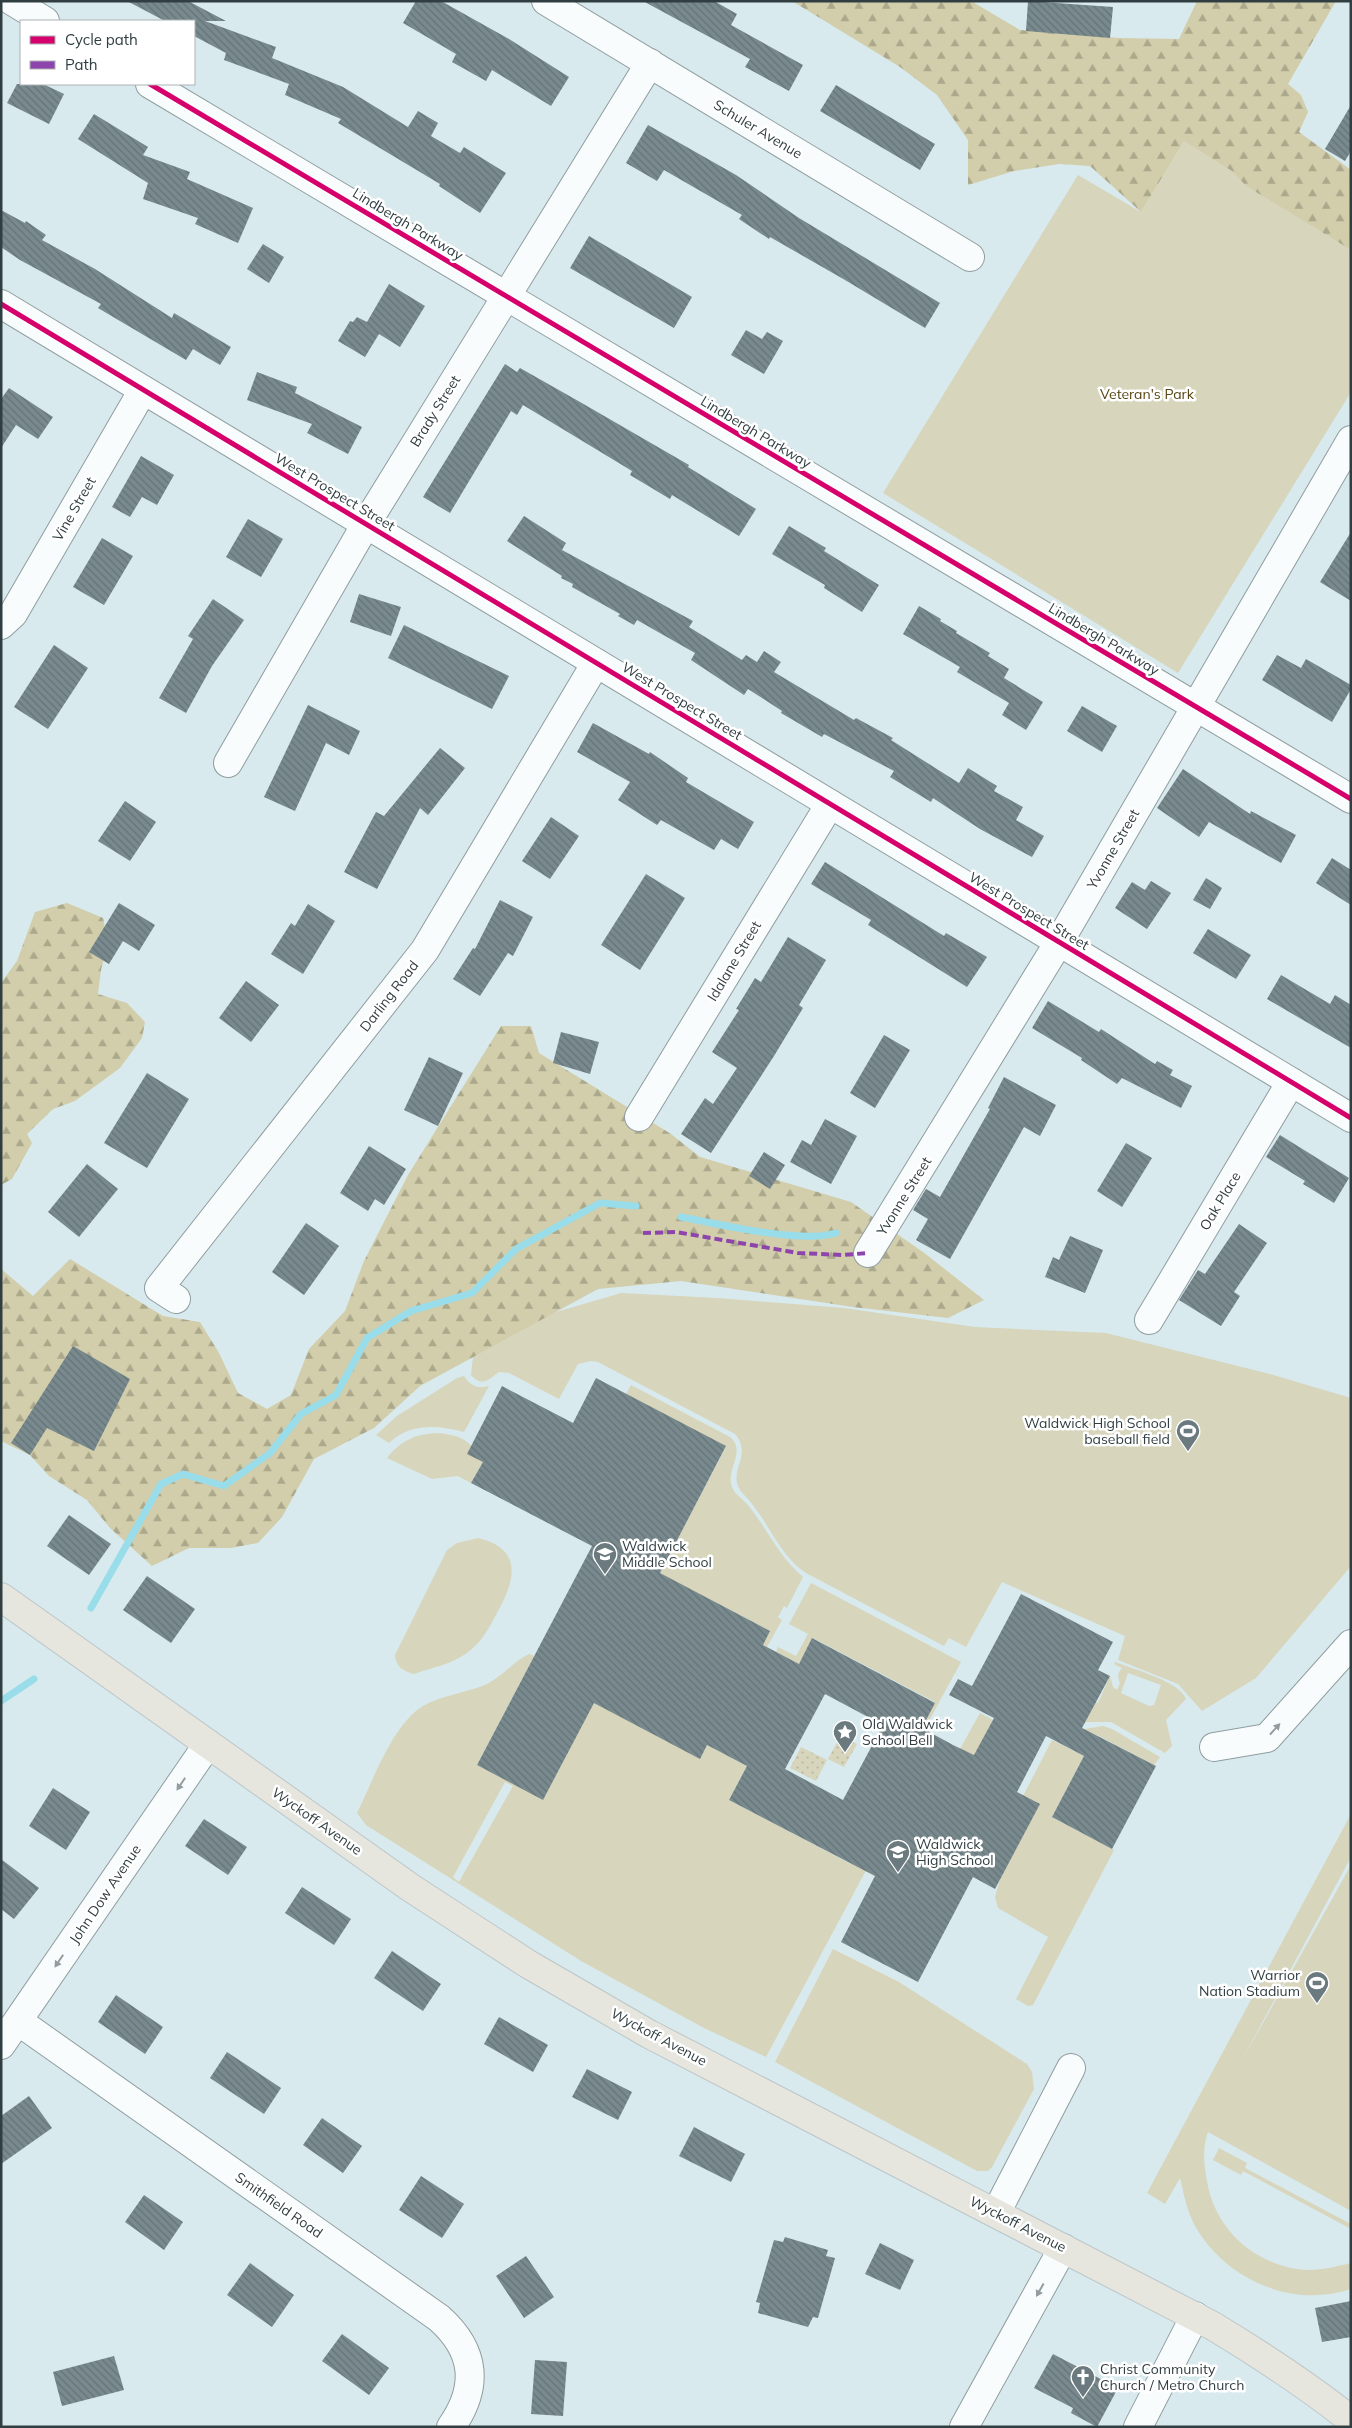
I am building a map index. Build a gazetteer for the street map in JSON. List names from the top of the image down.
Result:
{
  "streets": {
    "main road": ["Wyckoff Avenue"],
    "street": [
      "Schuler Avenue",
      "Lindbergh Parkway",
      "Brady Street",
      "West Prospect Street",
      "Vine Street",
      "Yvonne Street",
      "Idalane Street",
      "Darling Road",
      "Oak Place",
      "John Dow Avenue",
      "Smithfield Road"
    ]
  },
  "crossings": [
    ["Schuler Avenue", "Brady Street"],
    ["Lindbergh Parkway", "Brady Street"],
    ["Lindbergh Parkway", "Yvonne Street"],
    ["Brady Street", "West Prospect Street"],
    ["West Prospect Street", "Vine Street"],
    ["West Prospect Street", "Yvonne Street"],
    ["West Prospect Street", "Idalane Street"],
    ["West Prospect Street", "Darling Road"],
    ["West Prospect Street", "Oak Place"],
    ["Wyckoff Avenue", "John Dow Avenue"],
    ["John Dow Avenue", "Smithfield Road"]
  ],
  "one_way": ["John Dow Avenue"],
  "parks": ["Veteran's Park"],
  "places": {
    "sports": ["Waldwick High School baseball field", "Warrior Nation Stadium"],
    "school or university": ["Waldwick Middle School", "Waldwick High School"],
    "place": ["Old Waldwick School Bell"],
    "church": ["Christ Community Church / Metro Church"]
  },
  "legend": ["Cycle path", "Path"]
}
